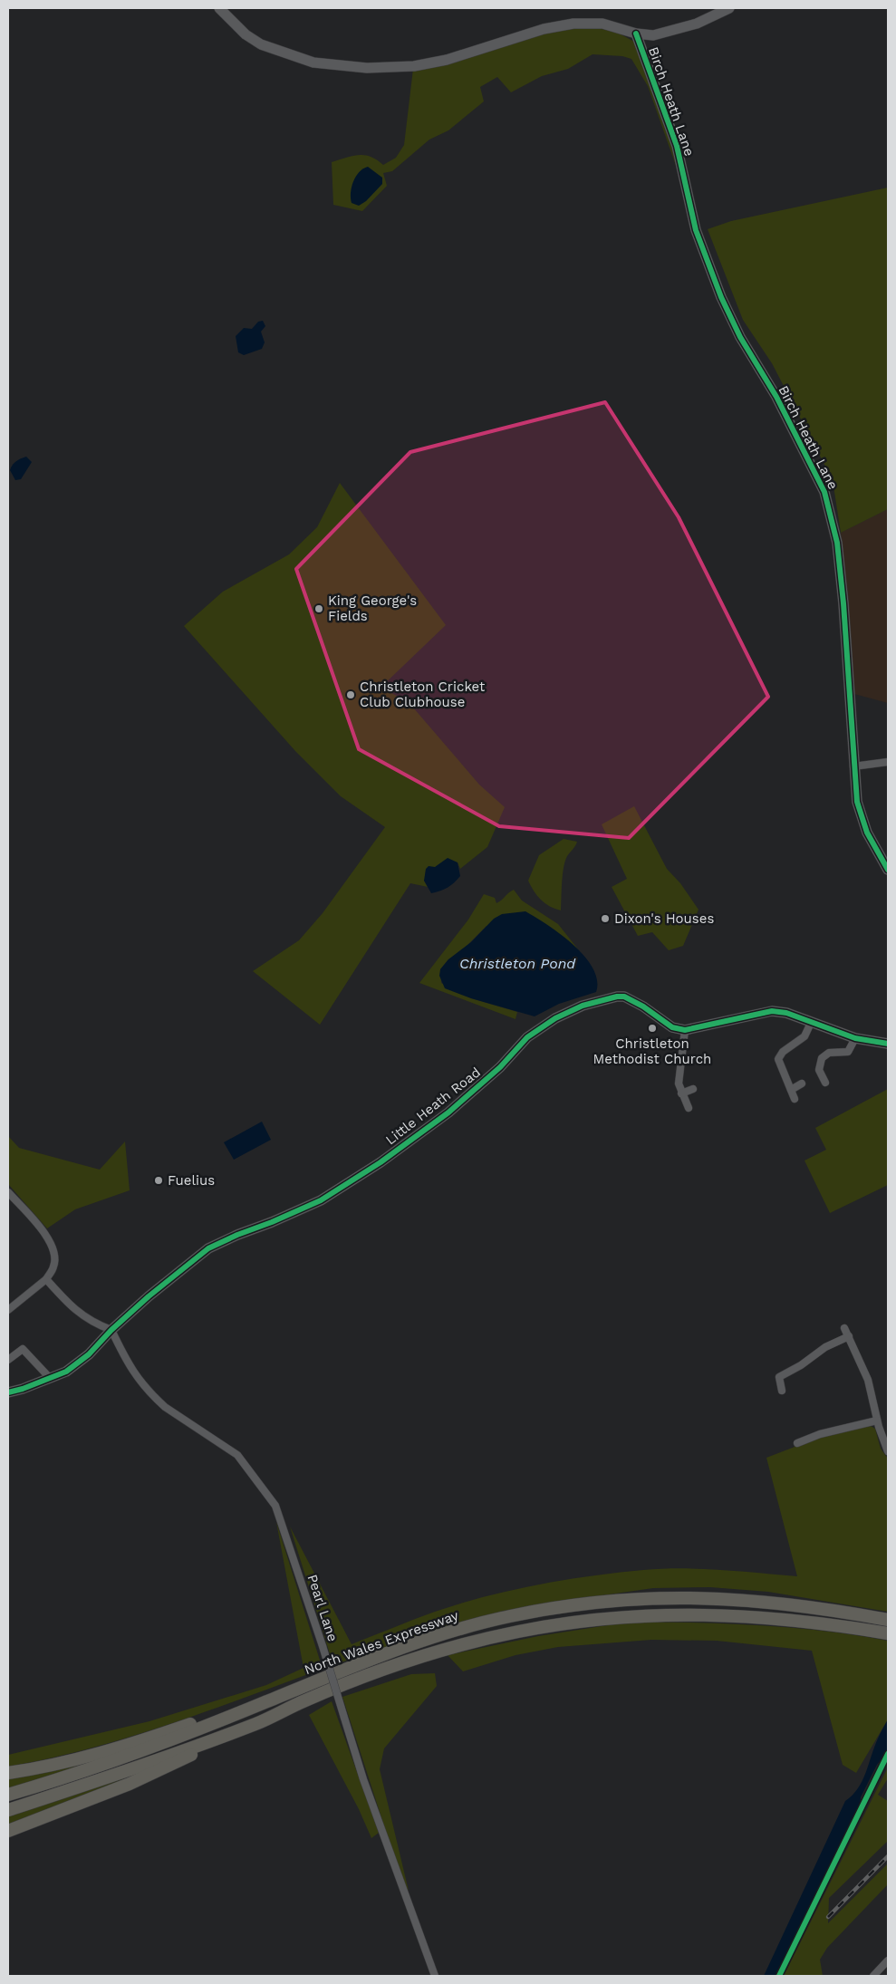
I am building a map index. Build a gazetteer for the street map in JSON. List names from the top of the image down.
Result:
{
  "streets": {
    "highway": ["North Wales Expressway"],
    "street": ["Birch Heath Lane", "Little Heath Road", "Pearl Lane"]
  },
  "crossings": [
    ["Little Heath Road", "Pearl Lane"]
  ],
  "water": ["Christleton Pond"],
  "places": [
    "King George's Fields",
    "Christleton Cricket Club Clubhouse",
    "Dixon's Houses",
    "Christleton Methodist Church",
    "Fuelius"
  ]
}
